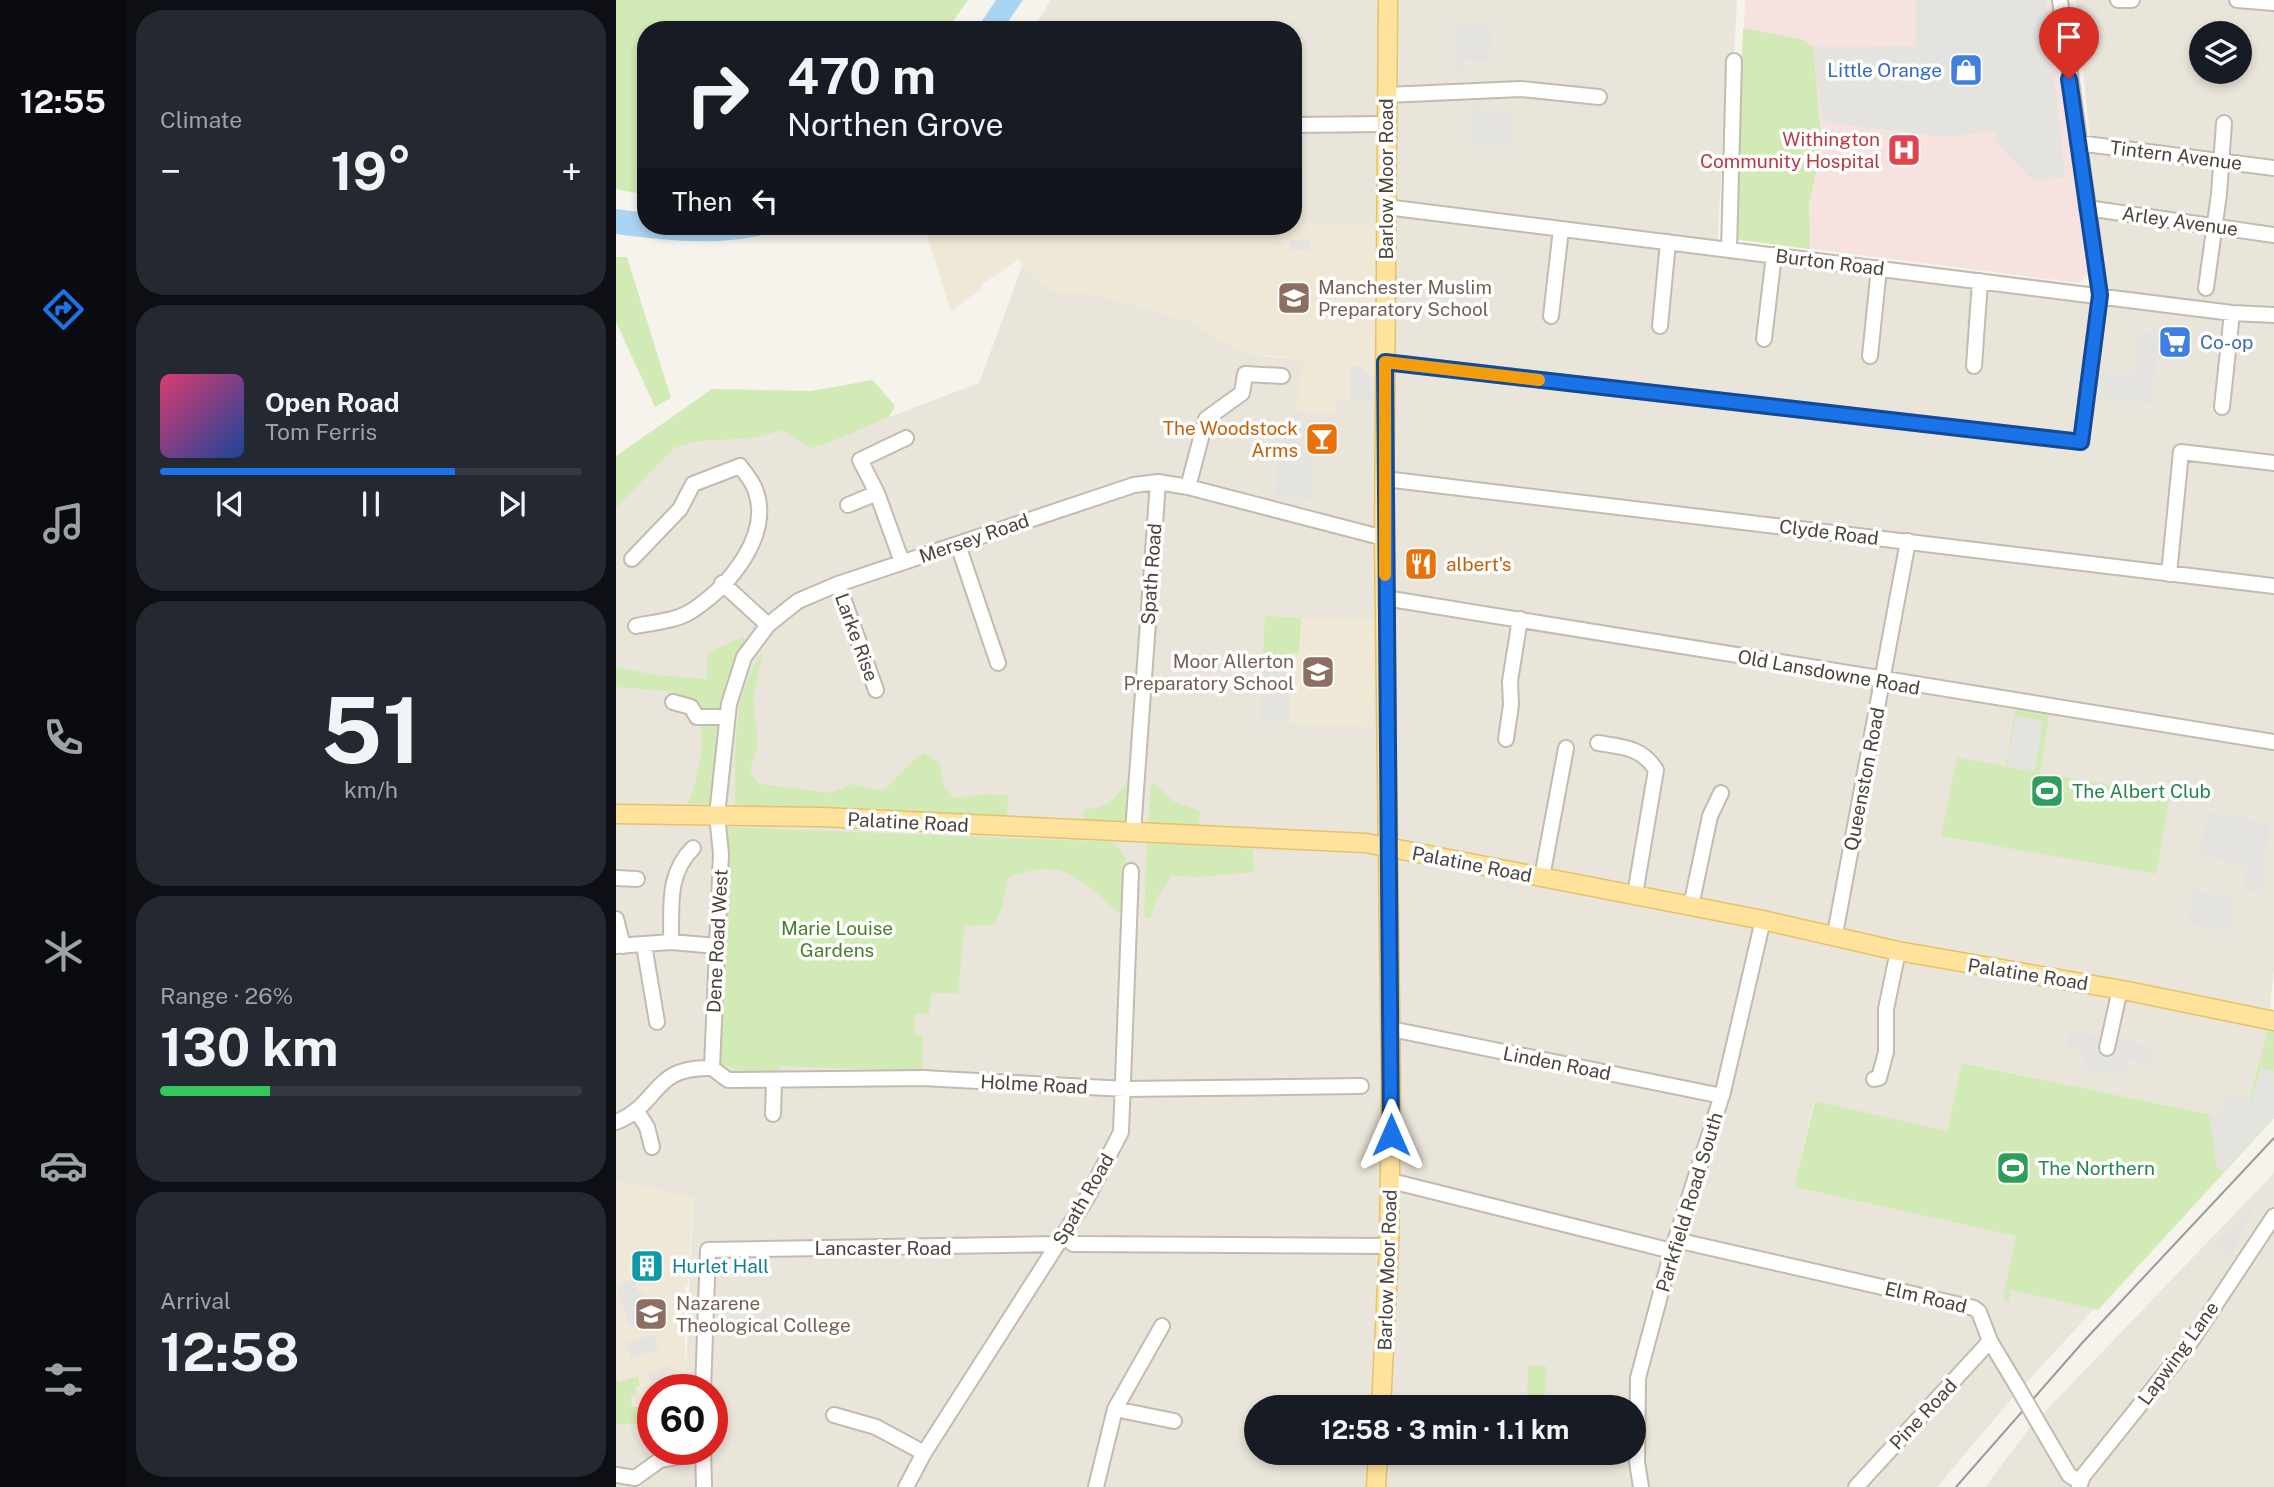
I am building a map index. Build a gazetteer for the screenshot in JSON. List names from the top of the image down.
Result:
{
  "streets": {
    "main road": ["Barlow Moor Road", "Palatine Road"],
    "street": [
      "Tintern Avenue",
      "Arley Avenue",
      "Burton Road",
      "Clyde Road",
      "Mersey Road",
      "Spath Road",
      "Larke Rise",
      "Old Lansdowne Road",
      "Queenston Road",
      "Dene Road West",
      "Linden Road",
      "Holme Road",
      "Parkfield Road South",
      "Lancaster Road",
      "Elm Road",
      "Lapwing Lane",
      "Pine Road"
    ]
  },
  "crossings": [
    ["Barlow Moor Road", "Burton Road"],
    ["Barlow Moor Road", "Clyde Road"],
    ["Barlow Moor Road", "Mersey Road"],
    ["Barlow Moor Road", "Old Lansdowne Road"],
    ["Barlow Moor Road", "Palatine Road"],
    ["Barlow Moor Road", "Linden Road"],
    ["Barlow Moor Road", "Elm Road"],
    ["Clyde Road", "Queenston Road"],
    ["Mersey Road", "Spath Road"],
    ["Mersey Road", "Larke Rise"],
    ["Mersey Road", "Palatine Road"],
    ["Mersey Road", "Dene Road West"],
    ["Spath Road", "Palatine Road"],
    ["Spath Road", "Holme Road"],
    ["Spath Road", "Lancaster Road"],
    ["Old Lansdowne Road", "Queenston Road"],
    ["Queenston Road", "Palatine Road"],
    ["Palatine Road", "Dene Road West"],
    ["Palatine Road", "Parkfield Road South"],
    ["Dene Road West", "Holme Road"],
    ["Linden Road", "Parkfield Road South"],
    ["Parkfield Road South", "Elm Road"],
    ["Elm Road", "Lapwing Lane"],
    ["Elm Road", "Pine Road"]
  ],
  "parks": ["Marie Louise Gardens"],
  "places": {
    "shop": ["Little Orange"],
    "hospital": ["Withington Community Hospital"],
    "school or university": ["Manchester Muslim Preparatory School", "Moor Allerton Preparatory School", "Nazarene Theological College"],
    "supermarket": ["Co-op"],
    "bar": ["The Woodstock Arms"],
    "restaurant": ["albert's"],
    "sports": ["The Albert Club", "The Northern"],
    "building": ["Hurlet Hall"]
  },
  "page": {
    "tabs": "12:55",
    "tile": [
      "Climate",
      ["51", "km/h"],
      ["Range · 26%", "130 km"],
      ["Arrival", "12:58"]
    ],
    "turn": ["470 m", "Northen Grove"],
    "heat": ["−", "19°", "+"],
    "then": "Then",
    "song": ["Open Road", "Tom Ferris"],
    "limit": "60",
    "trip": "12:58 · 3 min · 1.1 km"
  }
}
